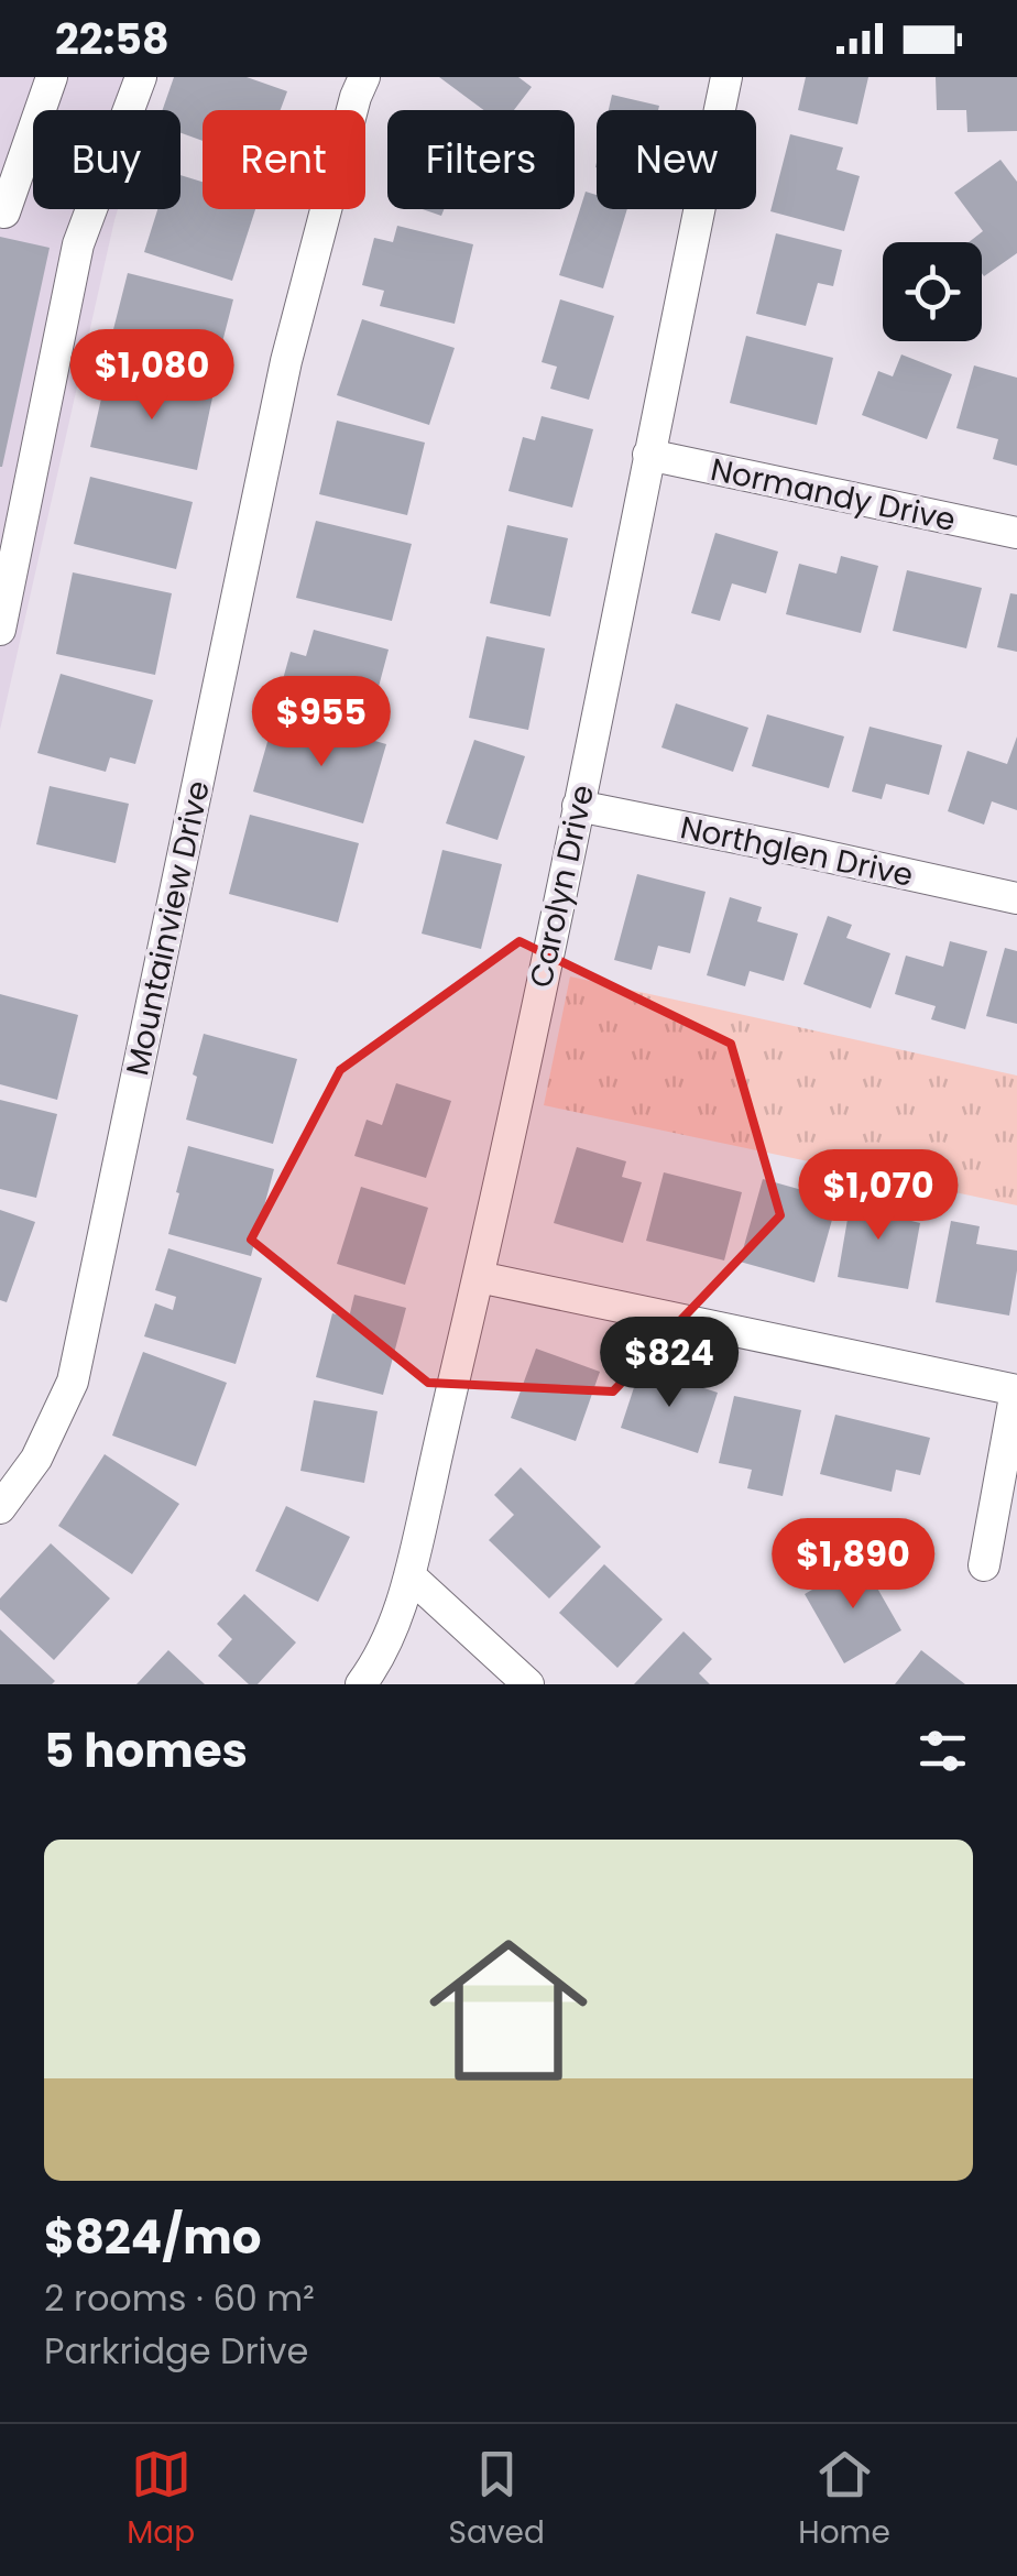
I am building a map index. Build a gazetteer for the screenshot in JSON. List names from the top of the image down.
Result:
{
  "streets": {
    "street": [
      "Normandy Drive",
      "Northglen Drive",
      "Carolyn Drive",
      "Mountainview Drive"
    ]
  },
  "crossings": [
    ["Normandy Drive", "Carolyn Drive"],
    ["Northglen Drive", "Carolyn Drive"]
  ],
  "page": {
    "status": "22:58",
    "chip": [
      "Buy",
      "Rent",
      "Filters",
      "New"
    ],
    "price": [
      "$1,080",
      "$955",
      "$1,070",
      "$824",
      "$1,890"
    ],
    "heading": "5 homes",
    "list": [
      {
        "name": "$824/mo",
        "note": "2 rooms · 60 m² · Parkridge Drive"
      }
    ],
    "tabs": ["Map", "Saved", "Home"]
  }
}
